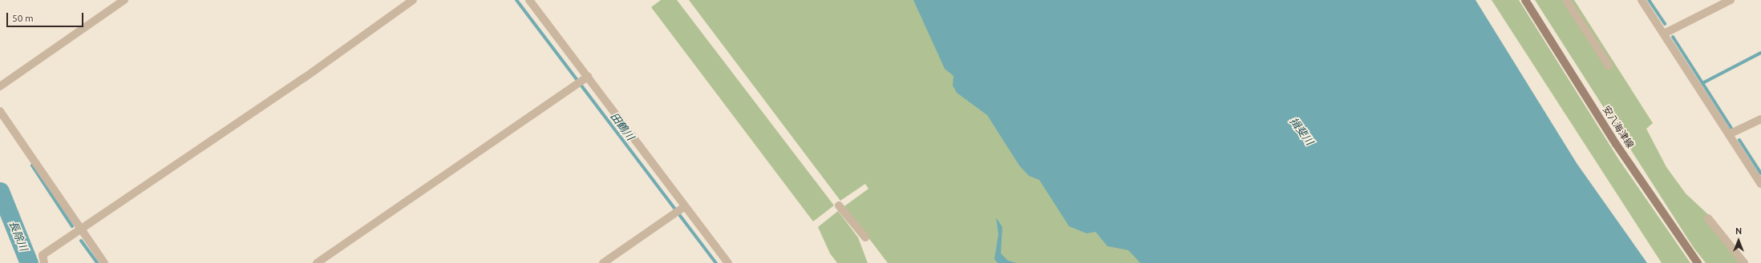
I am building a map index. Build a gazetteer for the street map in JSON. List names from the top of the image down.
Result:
{
  "streets": {
    "main road": ["安八海津線"]
  },
  "water": ["田鶴川", "揖斐川", "長除川"],
  "scale_bar": "50 m",
  "north": "top"
}
